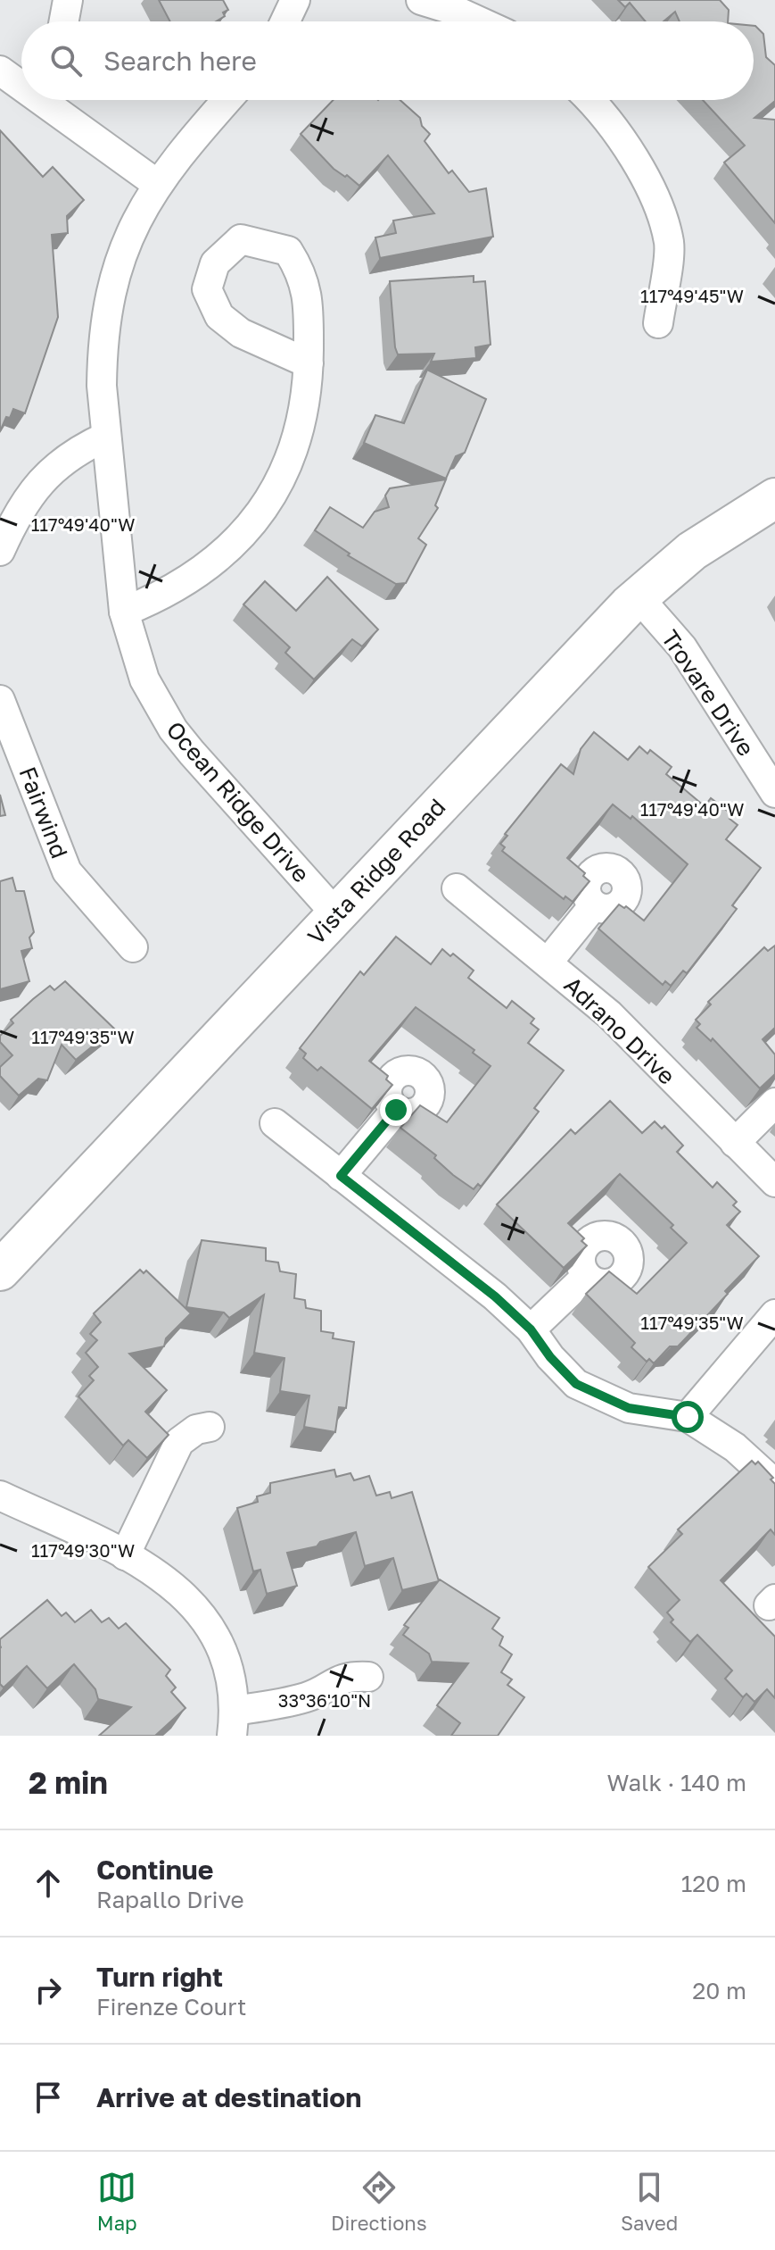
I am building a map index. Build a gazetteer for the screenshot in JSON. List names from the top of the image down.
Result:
{
  "streets": {
    "street": [
      "Trovare Drive",
      "Ocean Ridge Drive",
      "Fairwind",
      "Vista Ridge Road",
      "Adrano Drive"
    ]
  },
  "crossings": [
    ["Trovare Drive", "Vista Ridge Road"],
    ["Ocean Ridge Drive", "Vista Ridge Road"]
  ],
  "page": {
    "search": "Search here",
    "heading": ["2 min", "Walk · 140 m"],
    "list": [
      ["Continue", "Rapallo Drive", "120 m"],
      ["Turn right", "Firenze Court", "20 m"],
      "Arrive at destination"
    ],
    "nav": ["Map", "Directions", "Saved"]
  },
  "coordinates": [
    "117°49'45\"W",
    "117°49'40\"W",
    "117°49'35\"W",
    "117°49'30\"W",
    "33°36'10\"N"
  ]
}
